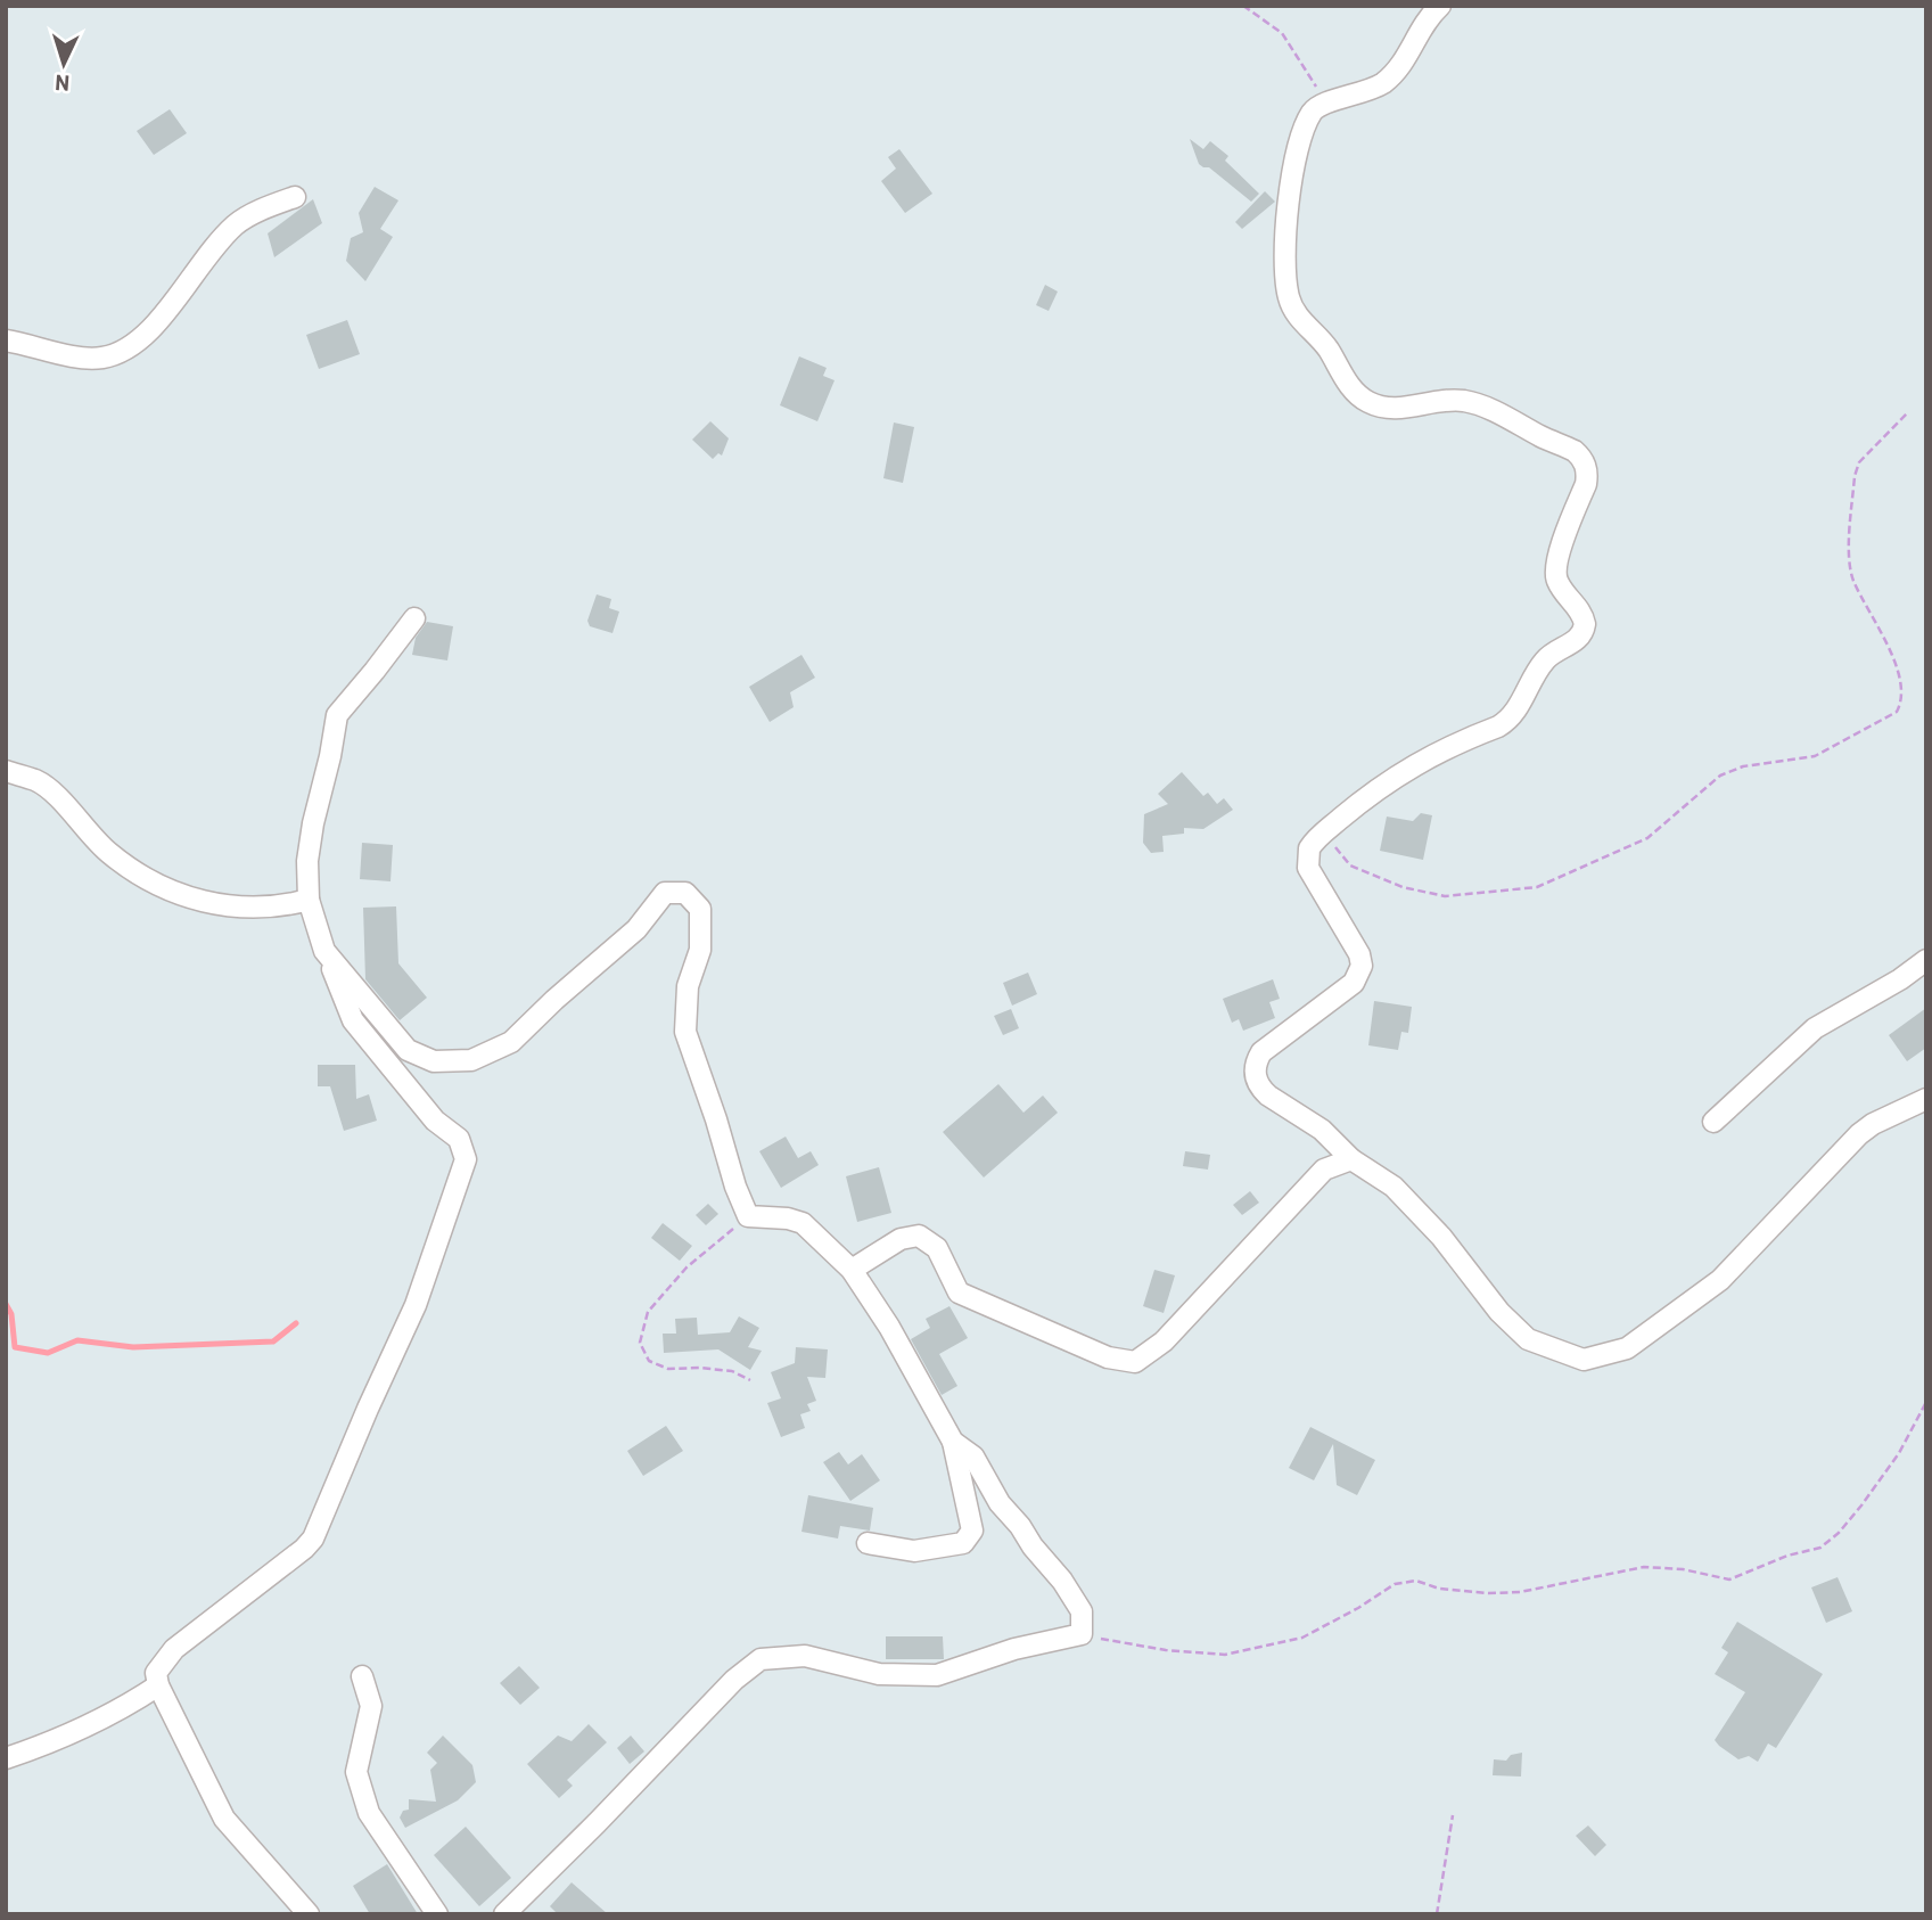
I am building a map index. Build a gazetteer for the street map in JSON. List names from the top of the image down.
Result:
{
  "north": "bottom"
}
